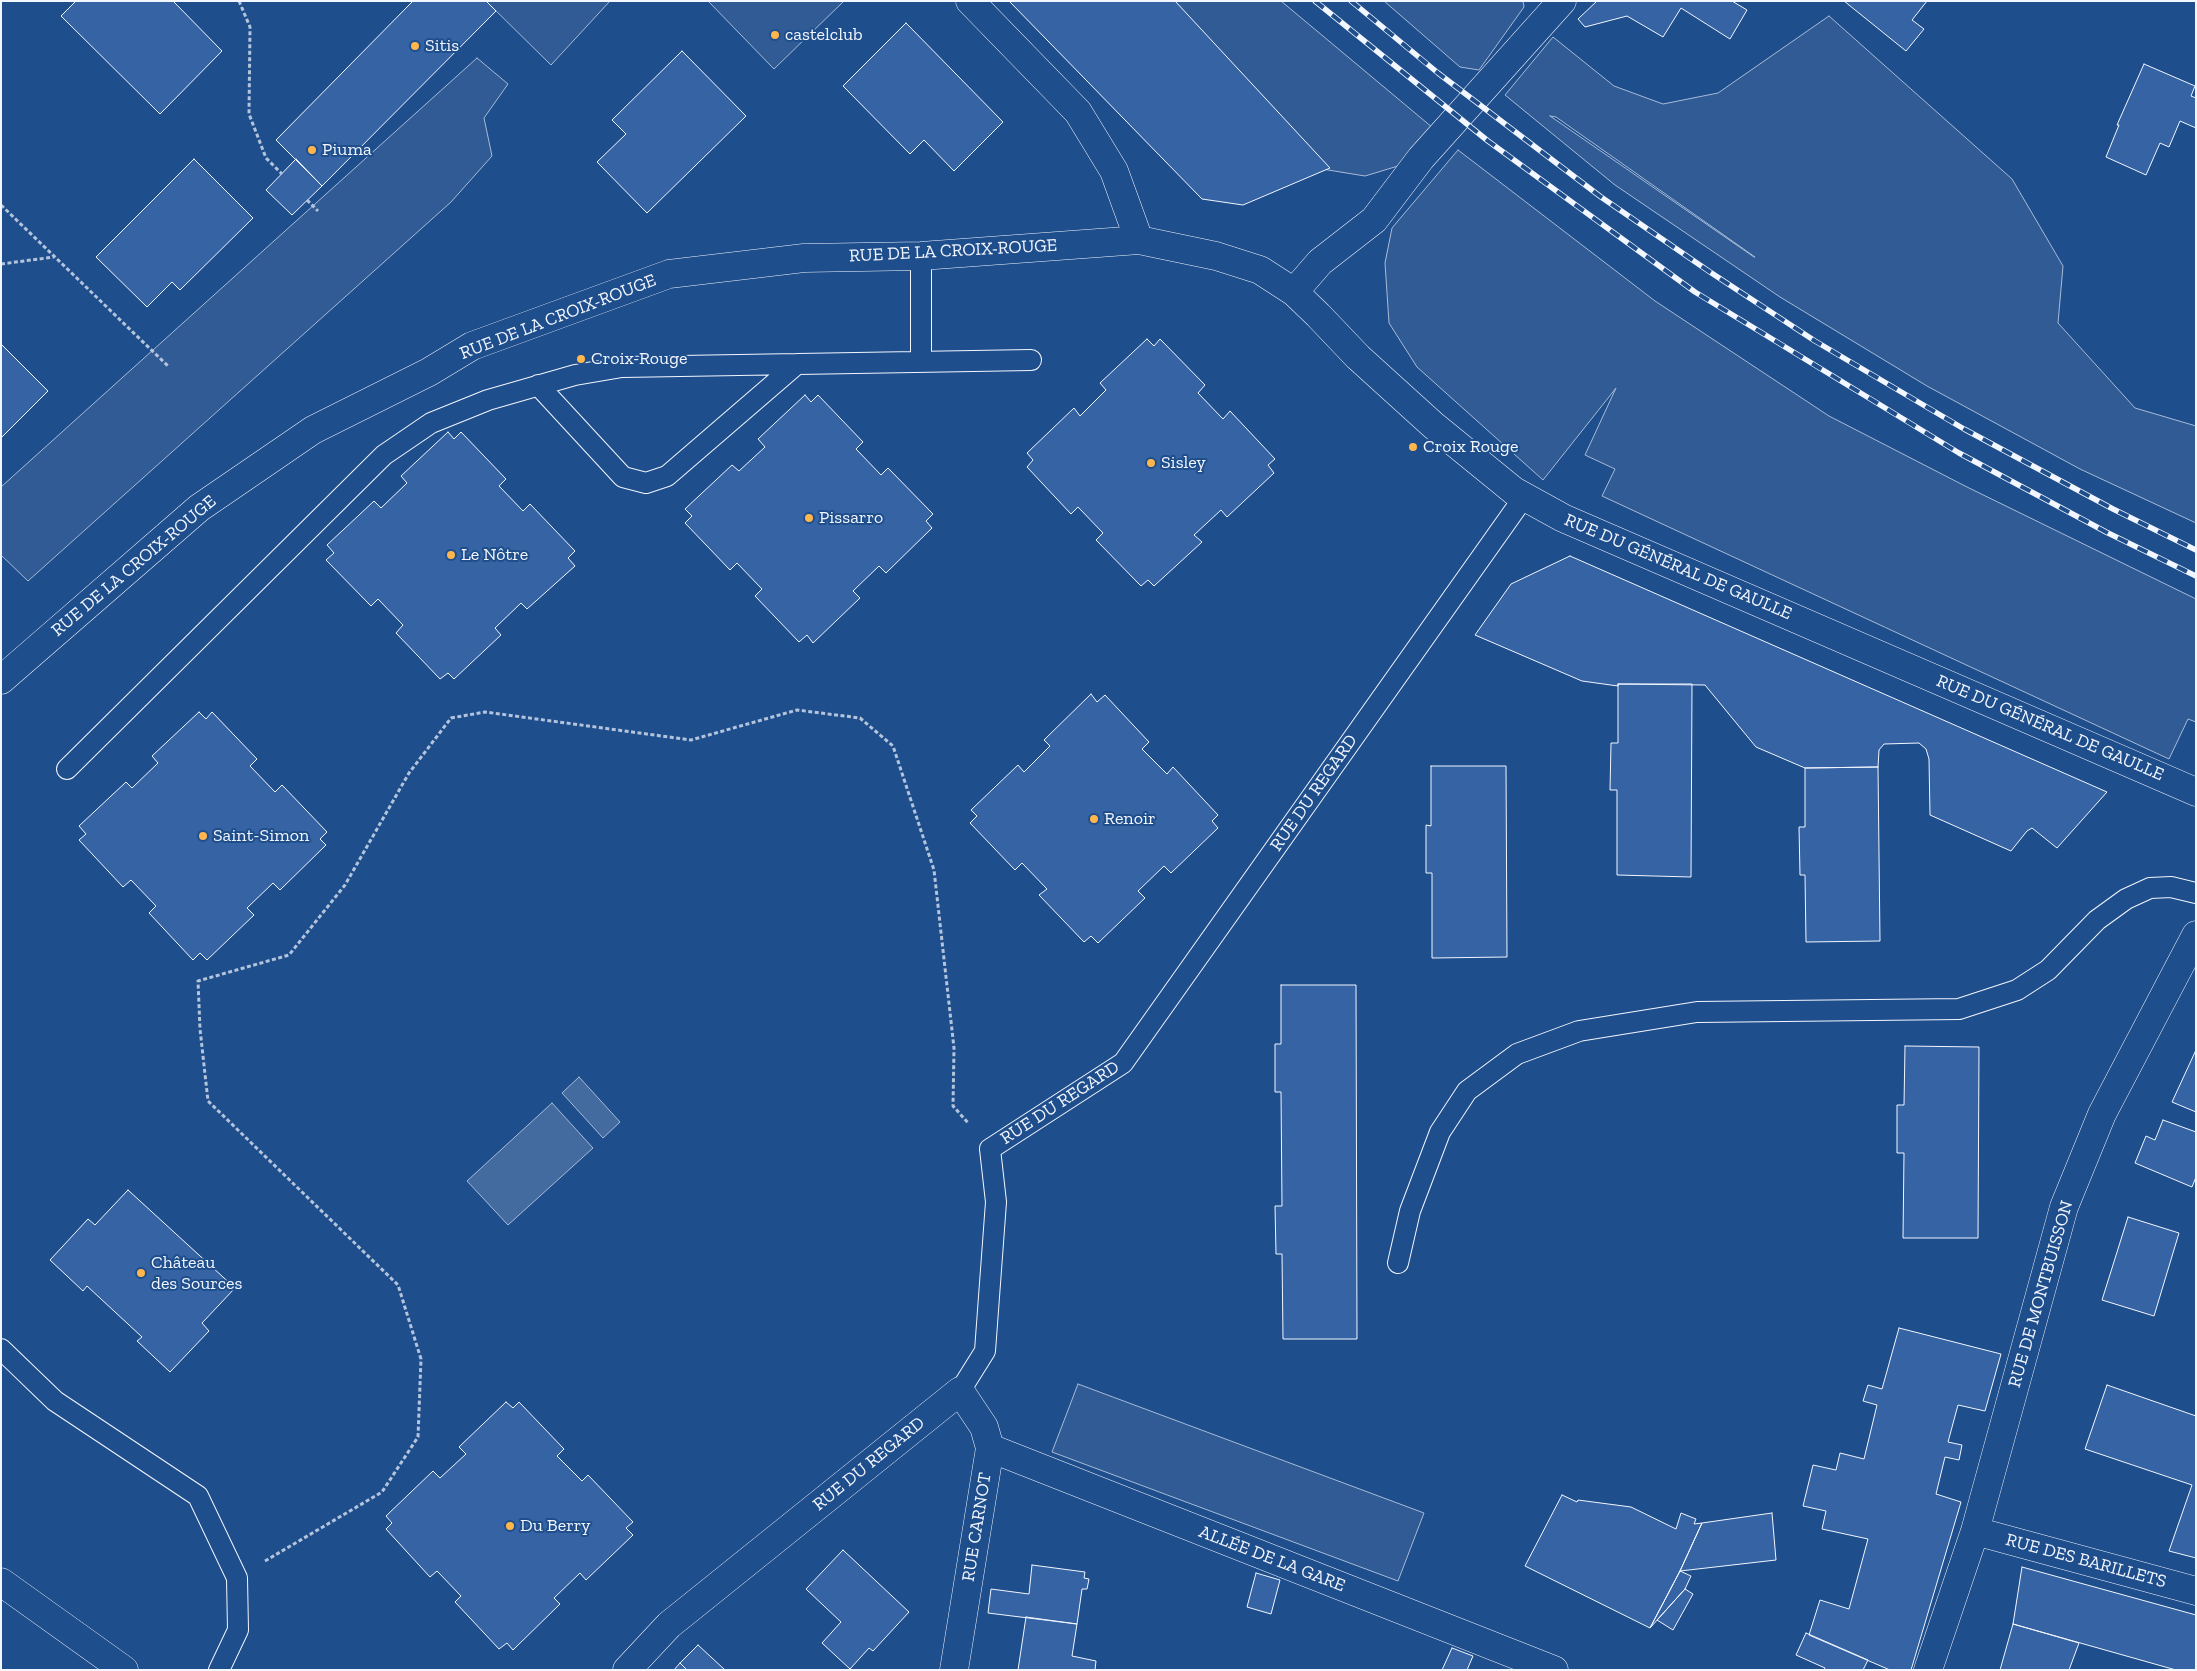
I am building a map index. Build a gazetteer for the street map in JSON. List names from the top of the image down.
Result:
{
  "streets": {
    "street": [
      "RUE DE LA CROIX-ROUGE",
      "RUE DU GÉNÉRAL DE GAULLE",
      "RUE DU REGARD",
      "RUE DE MONTBUISSON",
      "RUE CARNOT",
      "ALLÉE DE LA GARE",
      "RUE DES BARILLETS"
    ]
  },
  "crossings": [
    ["RUE DE LA CROIX-ROUGE", "RUE DU GÉNÉRAL DE GAULLE"],
    ["RUE DU GÉNÉRAL DE GAULLE", "RUE DU REGARD"],
    ["RUE DU REGARD", "RUE CARNOT"],
    ["RUE DE MONTBUISSON", "RUE DES BARILLETS"],
    ["RUE CARNOT", "ALLÉE DE LA GARE"]
  ],
  "places": [
    "castelclub",
    "Sitis",
    "Piuma",
    "Croix-Rouge",
    "Croix Rouge",
    "Sisley",
    "Pissarro",
    "Le Nôtre",
    "Renoir",
    "Saint-Simon",
    "Château des Sources",
    "Du Berry"
  ]
}
